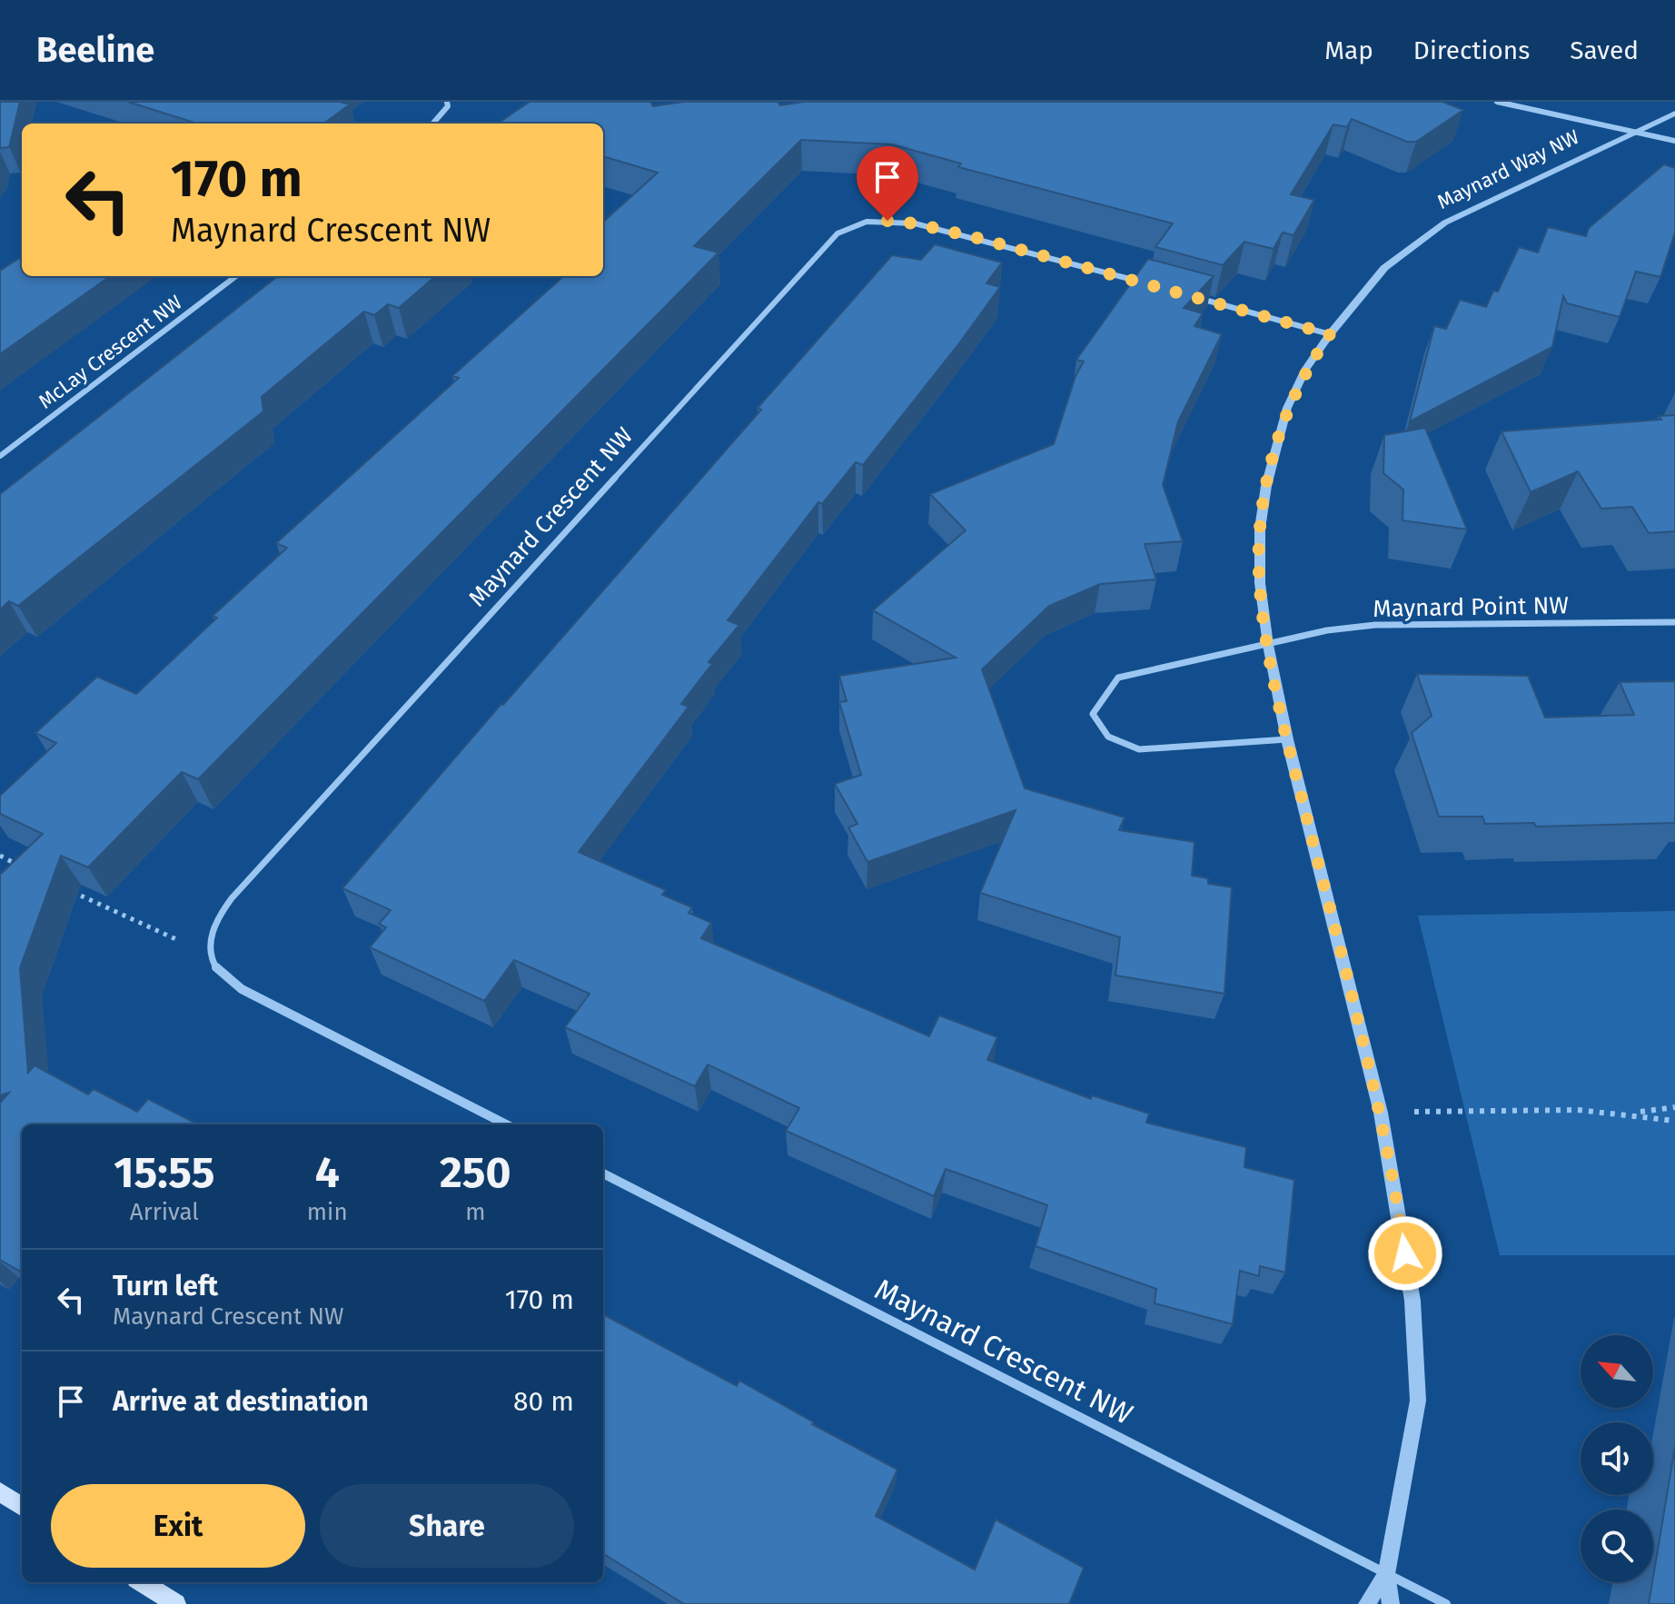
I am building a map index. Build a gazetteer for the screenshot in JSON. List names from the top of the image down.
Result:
{
  "streets": {
    "street": [
      "Maynard Way NW",
      "McLay Crescent NW",
      "Maynard Crescent NW",
      "Maynard Point NW"
    ]
  },
  "crossings": [
    ["Maynard Way NW", "Maynard Crescent NW"],
    ["Maynard Way NW", "Maynard Point NW"]
  ],
  "north": "top left",
  "page": {
    "header": "Beeline",
    "nav": ["Map", "Directions", "Saved"],
    "turn": ["170 m", "Maynard Crescent NW"],
    "eta": [
      "15:55",
      "Arrival",
      "4",
      "min",
      "250",
      "m"
    ],
    "list": [
      {
        "name": "Turn left",
        "note": "Maynard Crescent NW",
        "value": "170 m"
      },
      {
        "name": "Arrive at destination",
        "value": "80 m"
      }
    ],
    "buttons": ["Exit", "Share"]
  }
}
